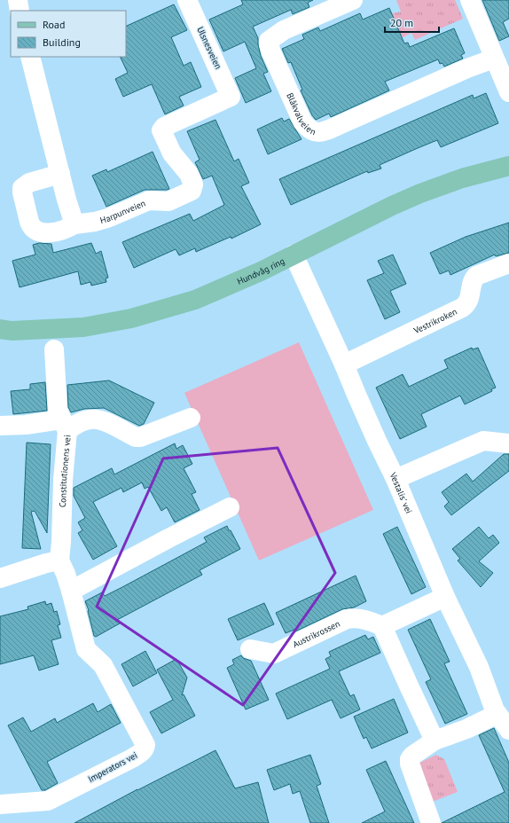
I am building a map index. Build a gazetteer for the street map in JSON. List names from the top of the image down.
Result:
{
  "streets": {
    "main road": ["Hundvåg ring"],
    "street": [
      "Ulsnesveien",
      "Blåkvalveien",
      "Harpunveien",
      "Vestrikroken",
      "Constitutionens vei",
      "Vestalis' vei",
      "Austrikrossen",
      "Imperators vei"
    ]
  },
  "crossings": [
    ["Ulsnesveien", "Harpunveien"],
    ["Hundvåg ring", "Vestalis' vei"],
    ["Vestrikroken", "Vestalis' vei"],
    ["Constitutionens vei", "Imperators vei"]
  ],
  "legend": ["Road", "Building"],
  "scale_bar": "20 m"
}
